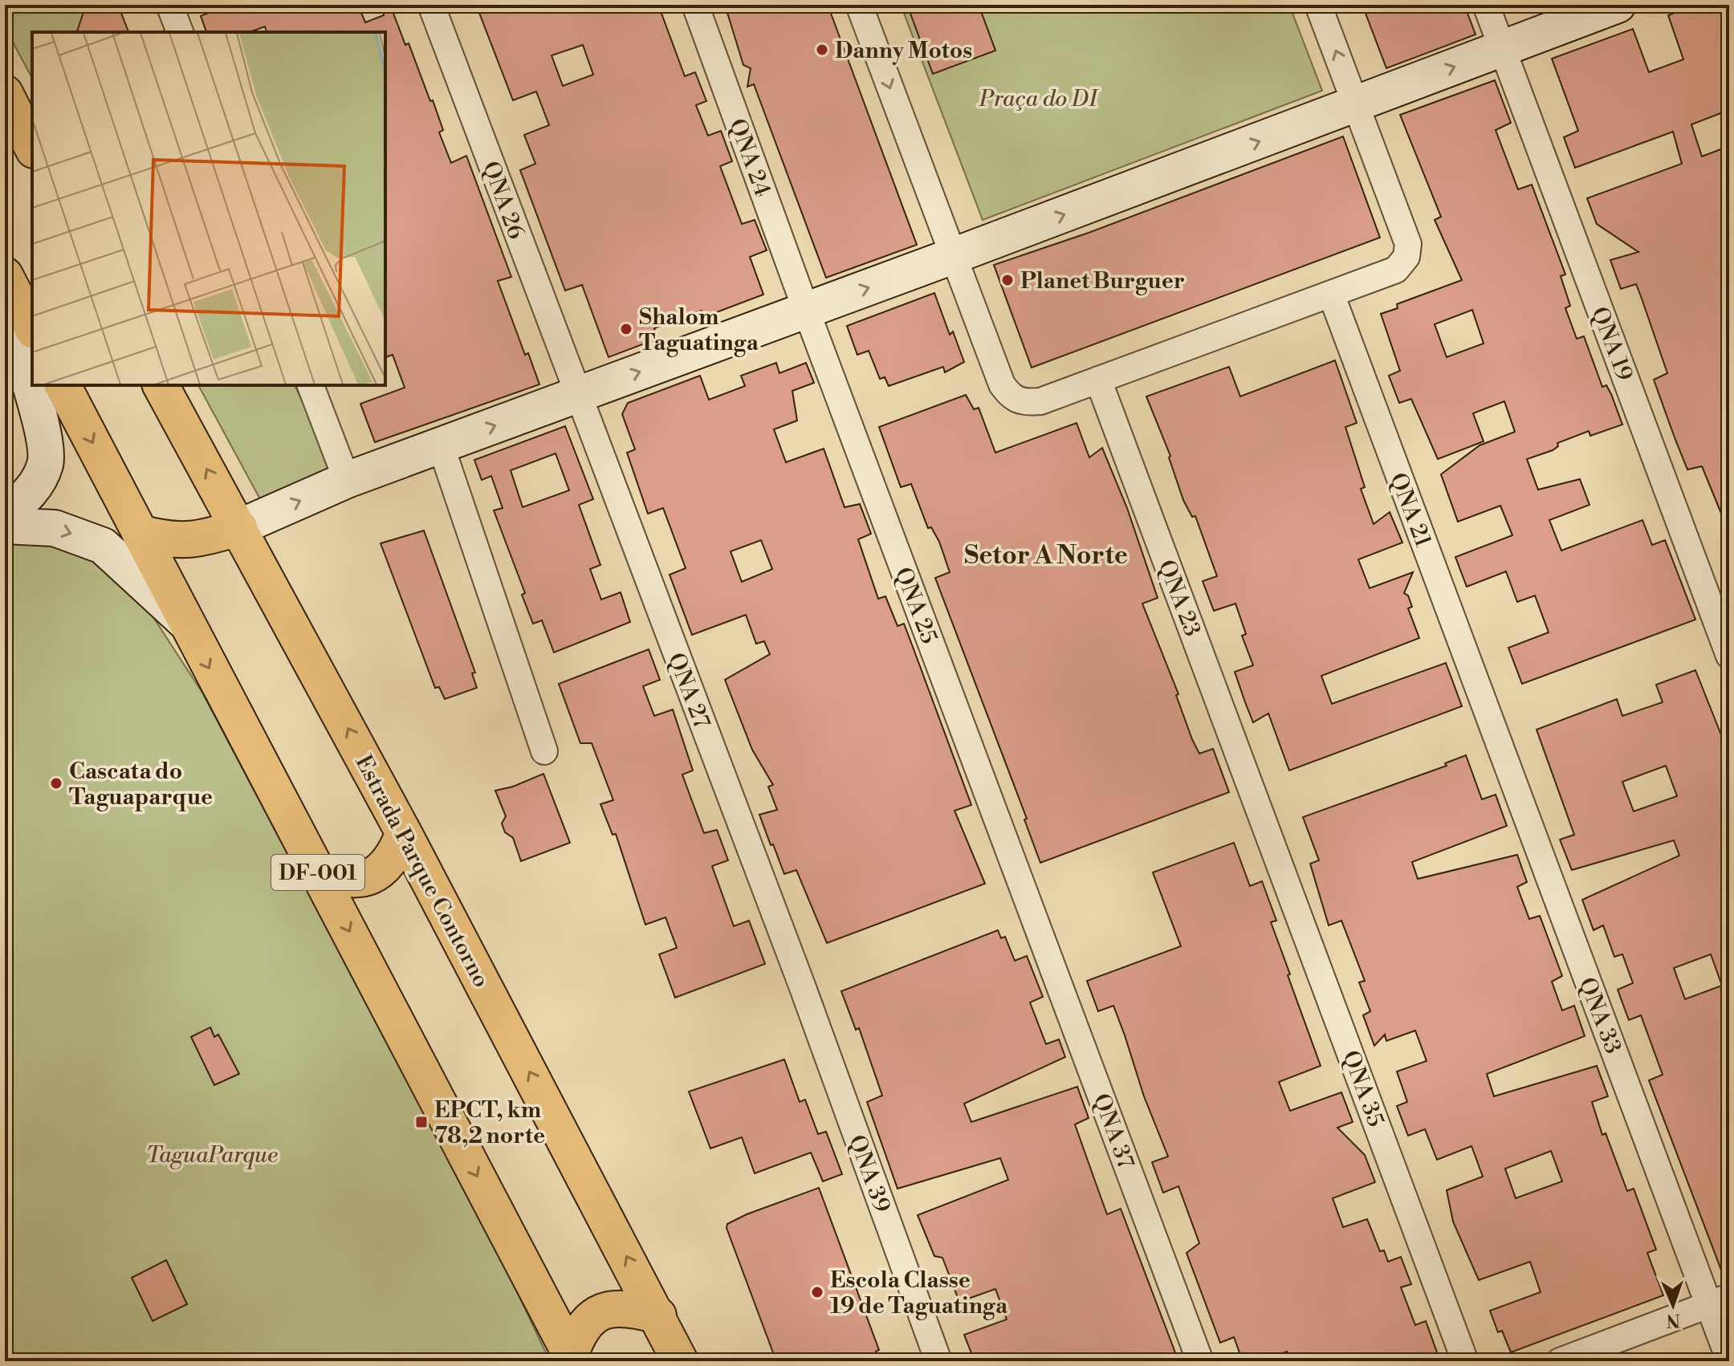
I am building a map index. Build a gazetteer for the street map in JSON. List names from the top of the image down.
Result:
{
  "streets": {
    "highway": ["Estrada Parque Contorno", "DF-001"],
    "street": [
      "QNA 24",
      "QNA 26",
      "QNA 19",
      "QNA 21",
      "QNA 23",
      "QNA 25",
      "QNA 27",
      "QNA 33",
      "QNA 35",
      "QNA 37",
      "QNA 39"
    ]
  },
  "crossings": [
    ["QNA 24", "QNA 25"],
    ["QNA 26", "QNA 27"],
    ["QNA 21", "QNA 33"],
    ["QNA 23", "QNA 35"],
    ["QNA 25", "QNA 37"],
    ["QNA 27", "QNA 39"]
  ],
  "districts": ["Setor A Norte"],
  "parks": ["Praça do DI", "TaguaParque"],
  "places": {
    "other": [
      "Danny Motos",
      "Planet Burguer",
      "Shalom Taguatinga",
      "Cascata do Taguaparque",
      "Escola Classe 19 de Taguatinga"
    ],
    "transit": ["EPCT, km 78,2 norte"]
  },
  "north": "bottom"
}
